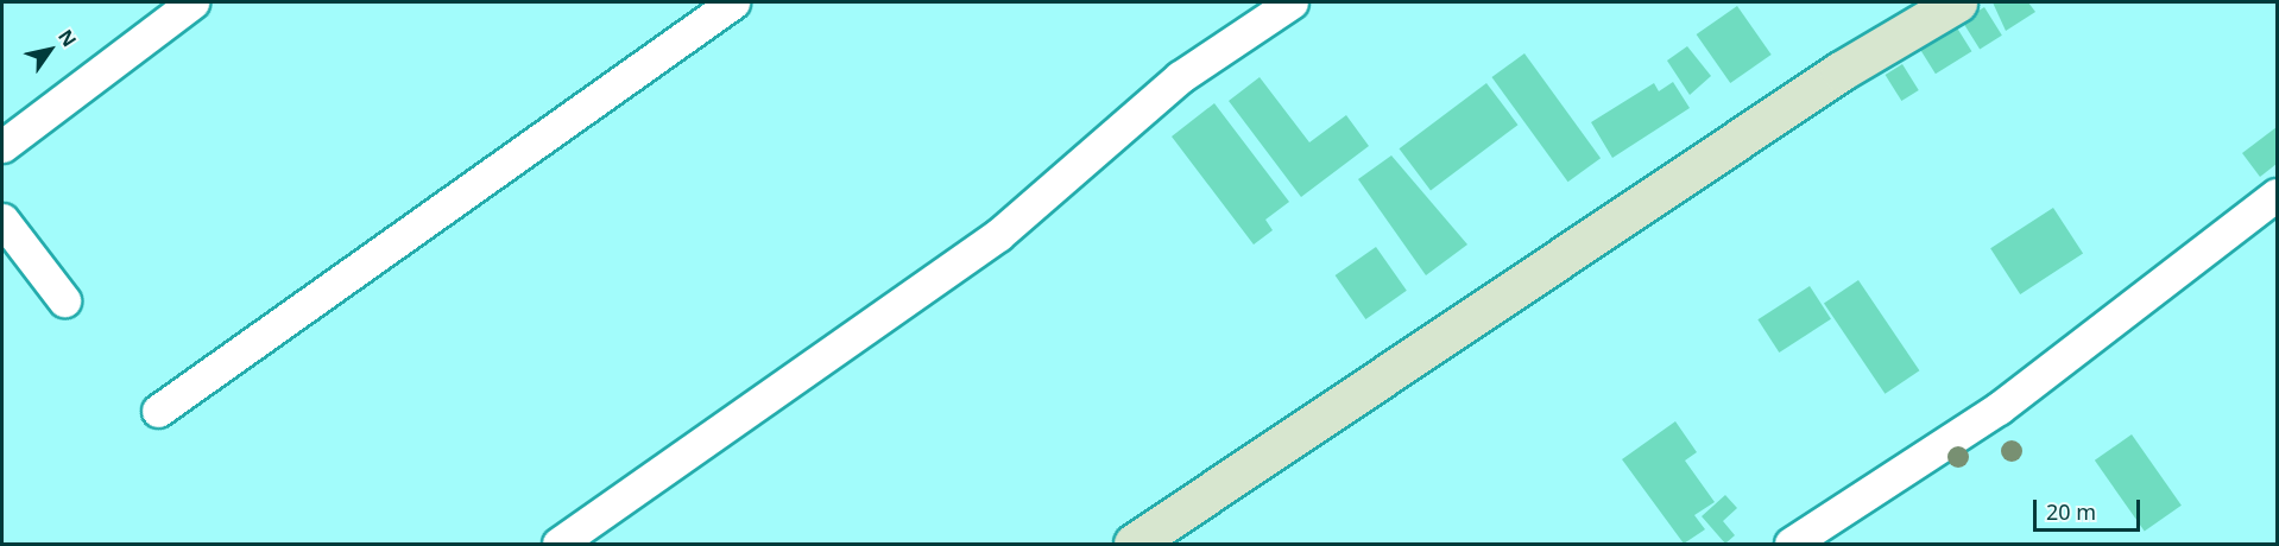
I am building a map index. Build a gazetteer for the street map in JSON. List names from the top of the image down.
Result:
{
  "scale_bar": "20 m",
  "north": "top right"
}
